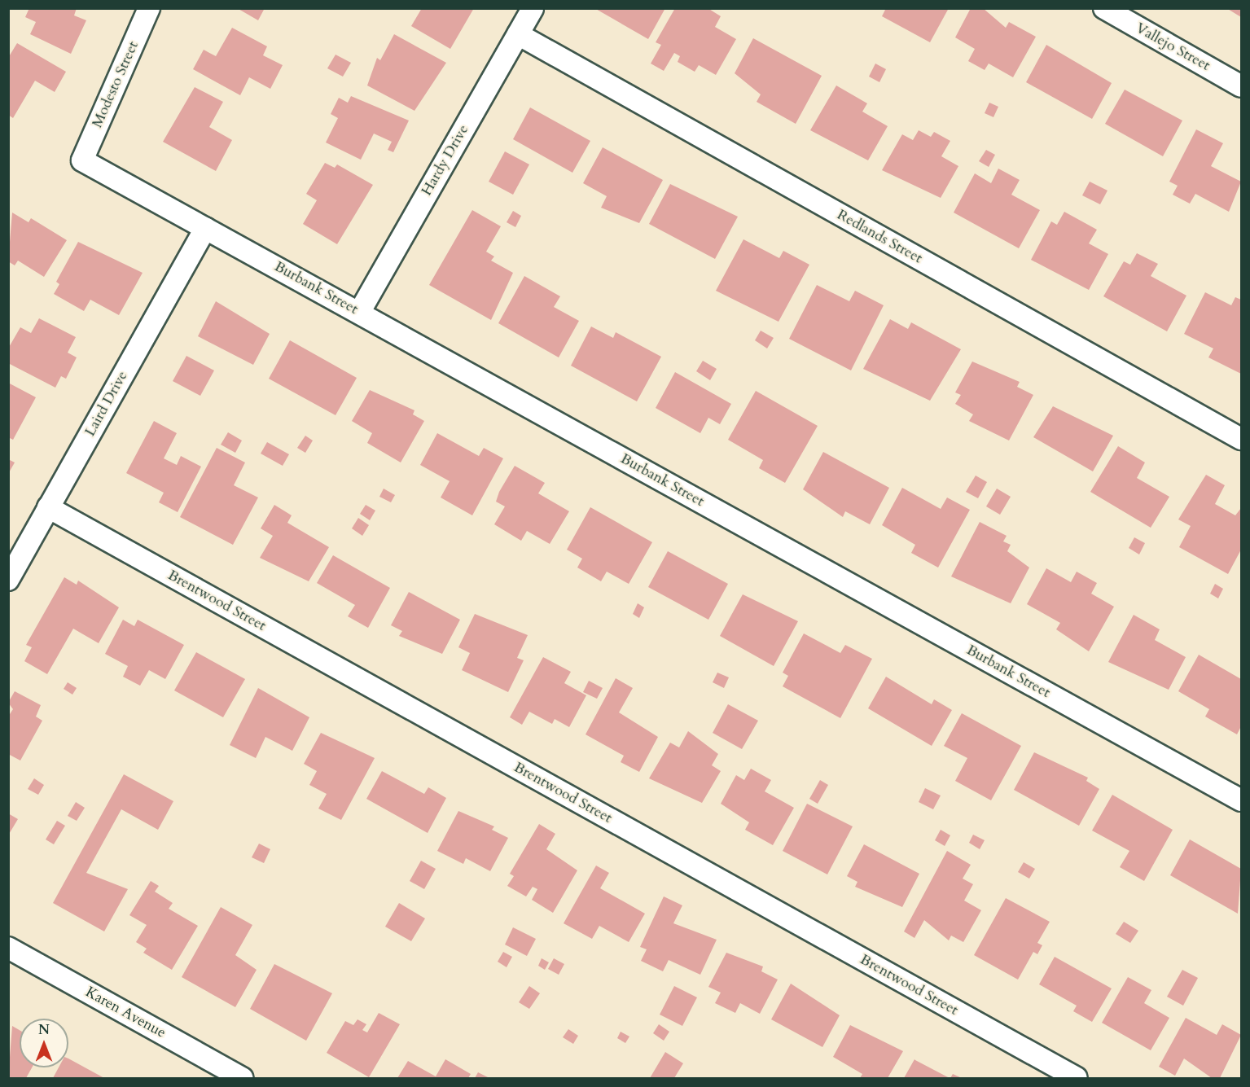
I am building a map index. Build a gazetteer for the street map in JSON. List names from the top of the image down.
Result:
{
  "streets": {
    "street": [
      "Vallejo Street",
      "Modesto Street",
      "Hardy Drive",
      "Redlands Street",
      "Burbank Street",
      "Laird Drive",
      "Brentwood Street",
      "Karen Avenue"
    ]
  },
  "crossings": [
    ["Modesto Street", "Burbank Street"],
    ["Hardy Drive", "Redlands Street"],
    ["Hardy Drive", "Burbank Street"],
    ["Burbank Street", "Laird Drive"],
    ["Laird Drive", "Brentwood Street"]
  ],
  "north": "top"
}
